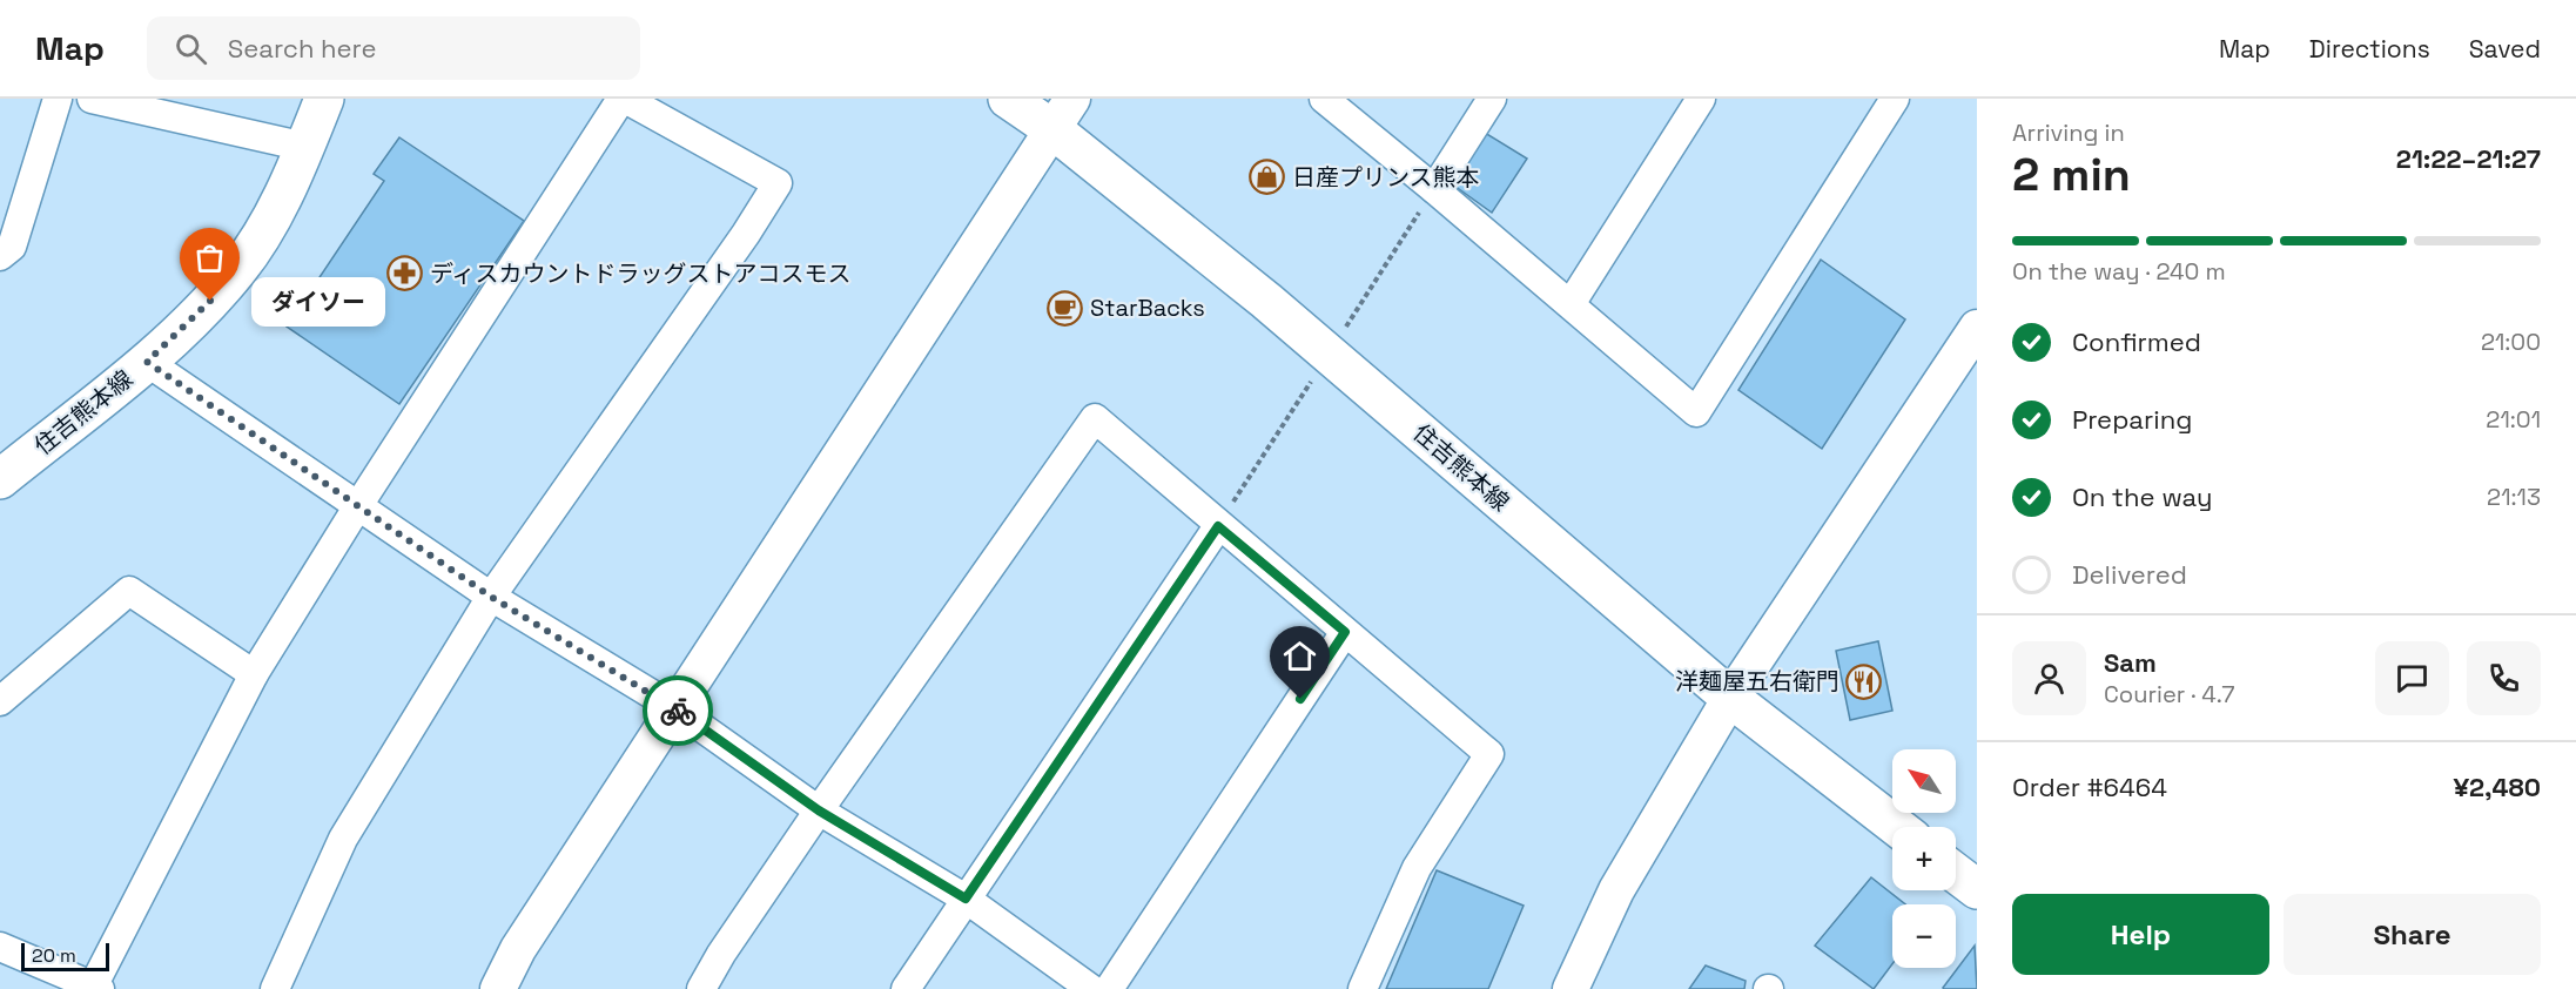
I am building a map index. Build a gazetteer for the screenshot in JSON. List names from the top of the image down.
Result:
{
  "streets": {
    "main road": ["住吉熊本線"]
  },
  "places": {
    "shop": ["日産プリンス熊本"],
    "pharmacy": ["ディスカウントドラッグストアコスモス"],
    "other": ["ダイソー"],
    "cafe": ["StarBacks"],
    "restaurant": ["洋麺屋五右衛門"]
  },
  "scale_bar": "20 m",
  "north": "top left",
  "page": {
    "header": "Map",
    "search": "Search here",
    "nav": ["Map", "Directions", "Saved"],
    "heading": ["2 min", "Arriving in", "21:22–21:27"],
    "panel": [
      "Sam",
      "Courier · 4.7",
      "Order #6464",
      "¥2,480"
    ],
    "bar": "On the way · 240 m",
    "bubble": "ダイソー",
    "list": [
      ["Confirmed", "21:00"],
      ["Preparing", "21:01"],
      ["On the way", "21:13"],
      "Delivered"
    ],
    "map_buttons": ["+", "−"],
    "buttons": ["Help", "Share"],
    "scale": "20 m"
  }
}
